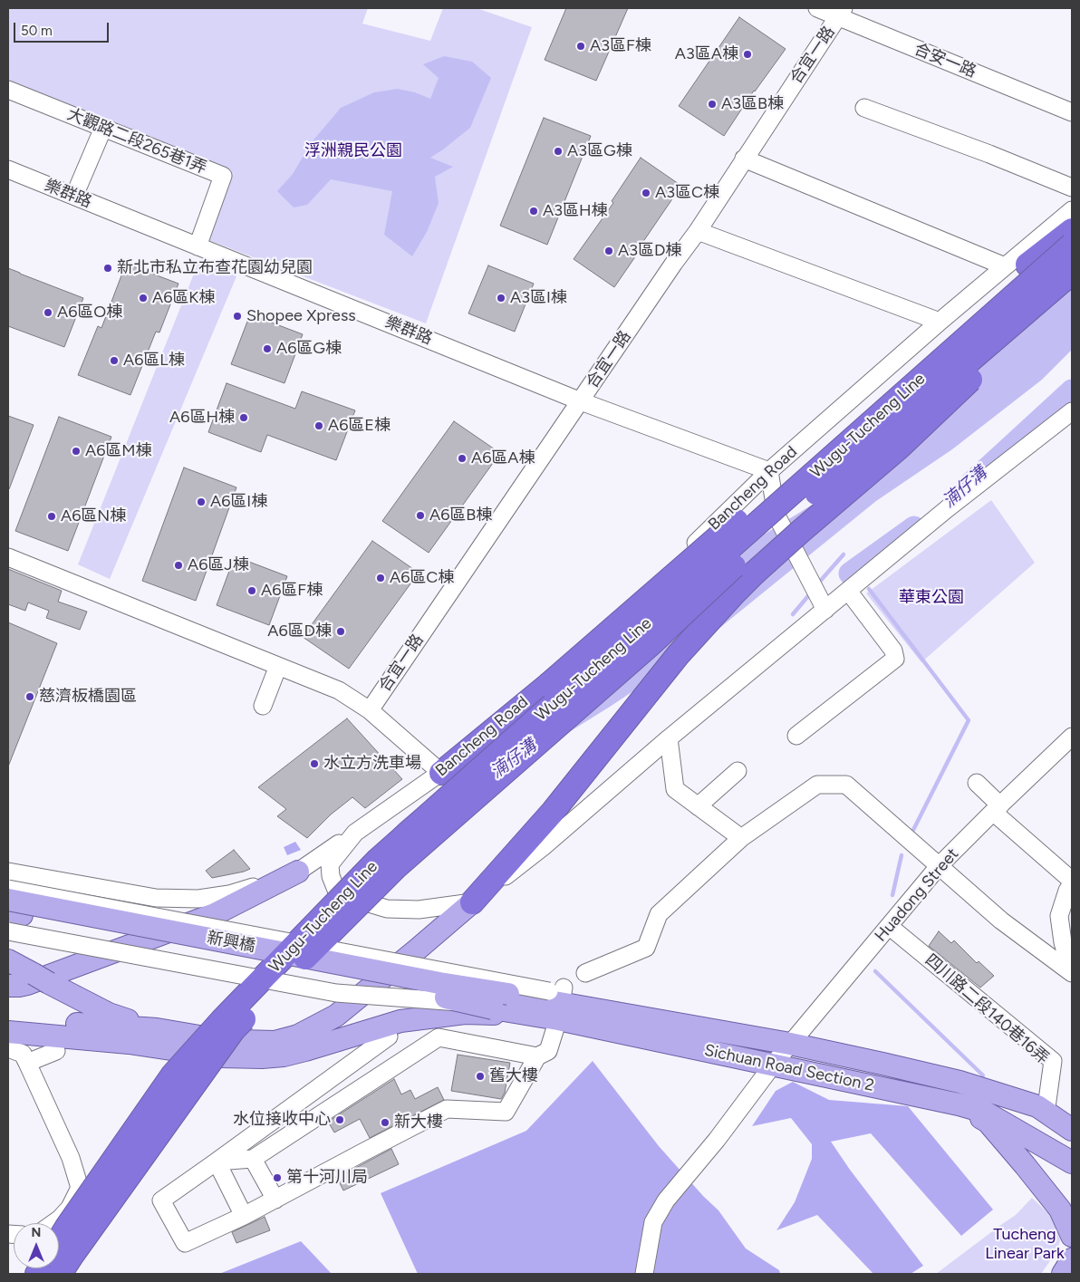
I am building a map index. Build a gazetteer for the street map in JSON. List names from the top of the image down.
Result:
{
  "streets": {
    "highway": ["Wugu-Tucheng Line"],
    "main road": ["新興橋", "Sichuan Road Section 2"],
    "street": [
      "合宜一路",
      "合安一路",
      "大觀路二段265巷1弄",
      "樂群路",
      "Bancheng Road",
      "Huadong Street",
      "四川路二段140巷16弄"
    ]
  },
  "crossings": [
    ["合宜一路", "合安一路"],
    ["合宜一路", "樂群路"],
    ["合宜一路", "Bancheng Road"],
    ["大觀路二段265巷1弄", "樂群路"],
    ["樂群路", "Bancheng Road"],
    ["Huadong Street", "四川路二段140巷16弄"],
    ["Huadong Street", "Sichuan Road Section 2"],
    ["新興橋", "Sichuan Road Section 2"],
    ["四川路二段140巷16弄", "Sichuan Road Section 2"]
  ],
  "water": ["湳仔溝"],
  "parks": ["浮洲親民公園", "華東公園", "Tucheng Linear Park"],
  "places": [
    "A3區F棟",
    "A3區A棟",
    "A3區B棟",
    "A3區G棟",
    "A3區C棟",
    "A3區H棟",
    "A3區D棟",
    "新北市私立布查花園幼兒園",
    "A6區K棟",
    "A3區I棟",
    "A6區O棟",
    "Shopee Xpress",
    "A6區G棟",
    "A6區L棟",
    "A6區H棟",
    "A6區E棟",
    "A6區M棟",
    "A6區A棟",
    "A6區I棟",
    "A6區B棟",
    "A6區N棟",
    "A6區J棟",
    "A6區C棟",
    "A6區F棟",
    "A6區D棟",
    "慈濟板橋園區",
    "水立方洗車場",
    "舊大樓",
    "水位接收中心",
    "新大樓",
    "第十河川局"
  ],
  "scale_bar": "50 m",
  "north": "top"
}
